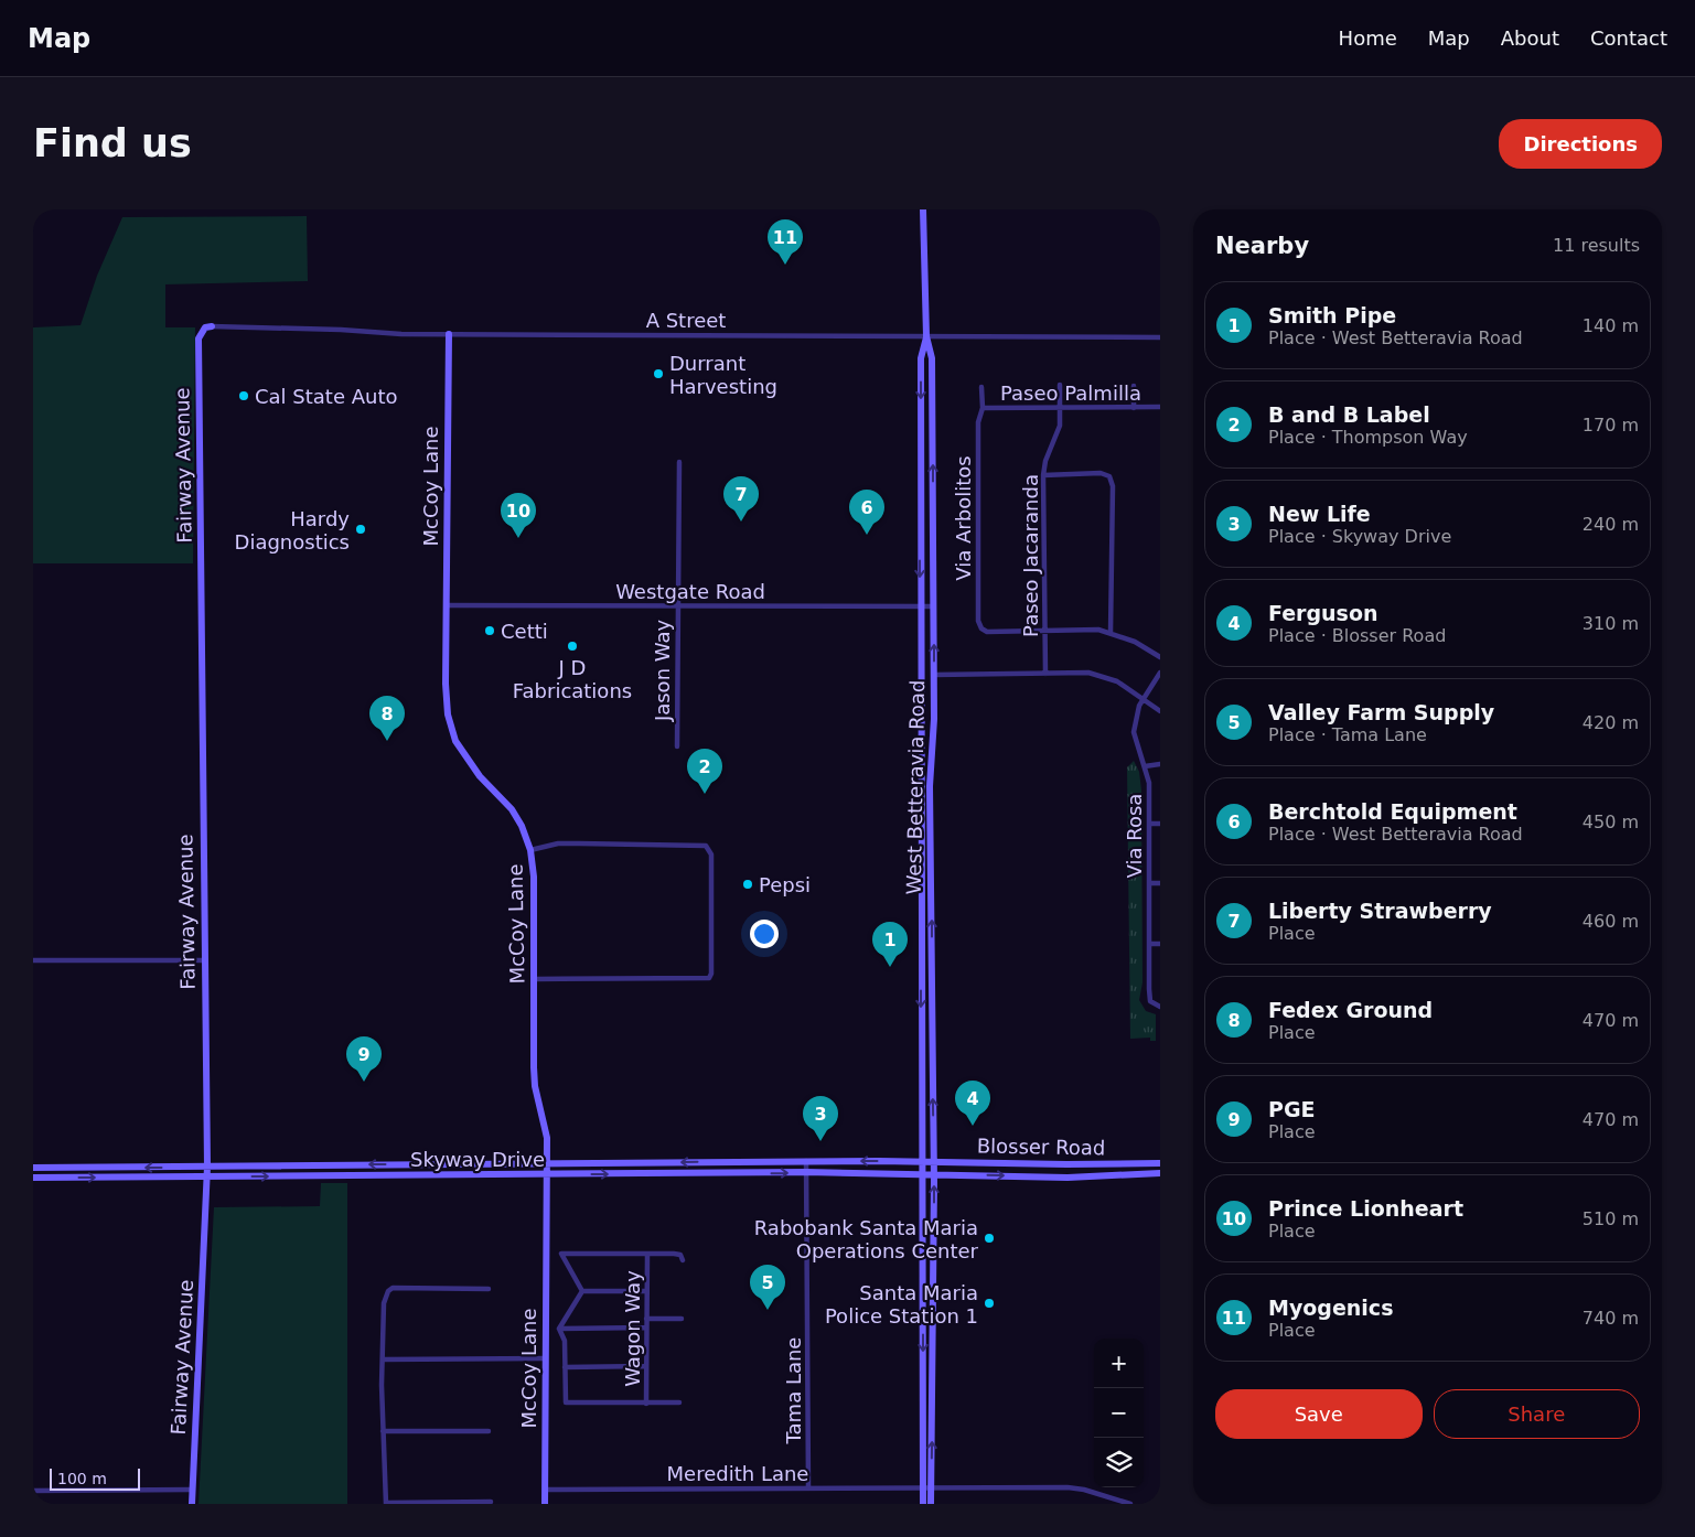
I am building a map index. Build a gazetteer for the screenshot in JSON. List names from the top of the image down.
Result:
{
  "streets": {
    "street": [
      "A Street",
      "Paseo Palmilla",
      "Fairway Avenue",
      "McCoy Lane",
      "Via Arbolitos",
      "Paseo Jacaranda",
      "Westgate Road",
      "Jason Way",
      "West Betteravia Road",
      "Via Rosa",
      "Blosser Road",
      "Skyway Drive",
      "Wagon Way",
      "Tama Lane",
      "Meredith Lane"
    ]
  },
  "crossings": [
    ["A Street", "Fairway Avenue"],
    ["A Street", "McCoy Lane"],
    ["A Street", "West Betteravia Road"],
    ["Paseo Palmilla", "Via Arbolitos"],
    ["Paseo Palmilla", "Paseo Jacaranda"],
    ["Fairway Avenue", "Skyway Drive"],
    ["McCoy Lane", "Westgate Road"],
    ["McCoy Lane", "Skyway Drive"],
    ["McCoy Lane", "Meredith Lane"],
    ["Via Arbolitos", "Paseo Jacaranda"],
    ["Westgate Road", "Jason Way"],
    ["Westgate Road", "West Betteravia Road"],
    ["West Betteravia Road", "Blosser Road"],
    ["West Betteravia Road", "Skyway Drive"],
    ["West Betteravia Road", "Meredith Lane"],
    ["Blosser Road", "Skyway Drive"],
    ["Skyway Drive", "Tama Lane"],
    ["Tama Lane", "Meredith Lane"]
  ],
  "places": [
    "Durrant Harvesting",
    "Cal State Auto",
    "Hardy Diagnostics",
    "Cetti",
    "J D Fabrications",
    "Pepsi",
    "Rabobank Santa Maria Operations Center",
    "Santa Maria Police Station 1"
  ],
  "scale_bar": "100 m",
  "page": {
    "header": "Map",
    "nav": [
      "Home",
      "Map",
      "About",
      "Contact"
    ],
    "buttons": [
      "Directions",
      ["Save", "Share"]
    ],
    "title": "Find us",
    "heading": ["Nearby", "11 results"],
    "pins": [
      "11",
      "7",
      "6",
      "10",
      "8",
      "2",
      "1",
      "9",
      "4",
      "3",
      "5"
    ],
    "list": [
      {
        "mark": "1",
        "name": "Smith Pipe",
        "note": "Place · West Betteravia Road",
        "value": "140 m"
      },
      {
        "mark": "2",
        "name": "B and B Label",
        "note": "Place · Thompson Way",
        "value": "170 m"
      },
      {
        "mark": "3",
        "name": "New Life",
        "note": "Place · Skyway Drive",
        "value": "240 m"
      },
      {
        "mark": "4",
        "name": "Ferguson",
        "note": "Place · Blosser Road",
        "value": "310 m"
      },
      {
        "mark": "5",
        "name": "Valley Farm Supply",
        "note": "Place · Tama Lane",
        "value": "420 m"
      },
      {
        "mark": "6",
        "name": "Berchtold Equipment",
        "note": "Place · West Betteravia Road",
        "value": "450 m"
      },
      {
        "mark": "7",
        "name": "Liberty Strawberry",
        "note": "Place",
        "value": "460 m"
      },
      {
        "mark": "8",
        "name": "Fedex Ground",
        "note": "Place",
        "value": "470 m"
      },
      {
        "mark": "9",
        "name": "PGE",
        "note": "Place",
        "value": "470 m"
      },
      {
        "mark": "10",
        "name": "Prince Lionheart",
        "note": "Place",
        "value": "510 m"
      },
      {
        "mark": "11",
        "name": "Myogenics",
        "note": "Place",
        "value": "740 m"
      }
    ],
    "map_buttons": ["+", "−"],
    "scale": "100 m"
  }
}
